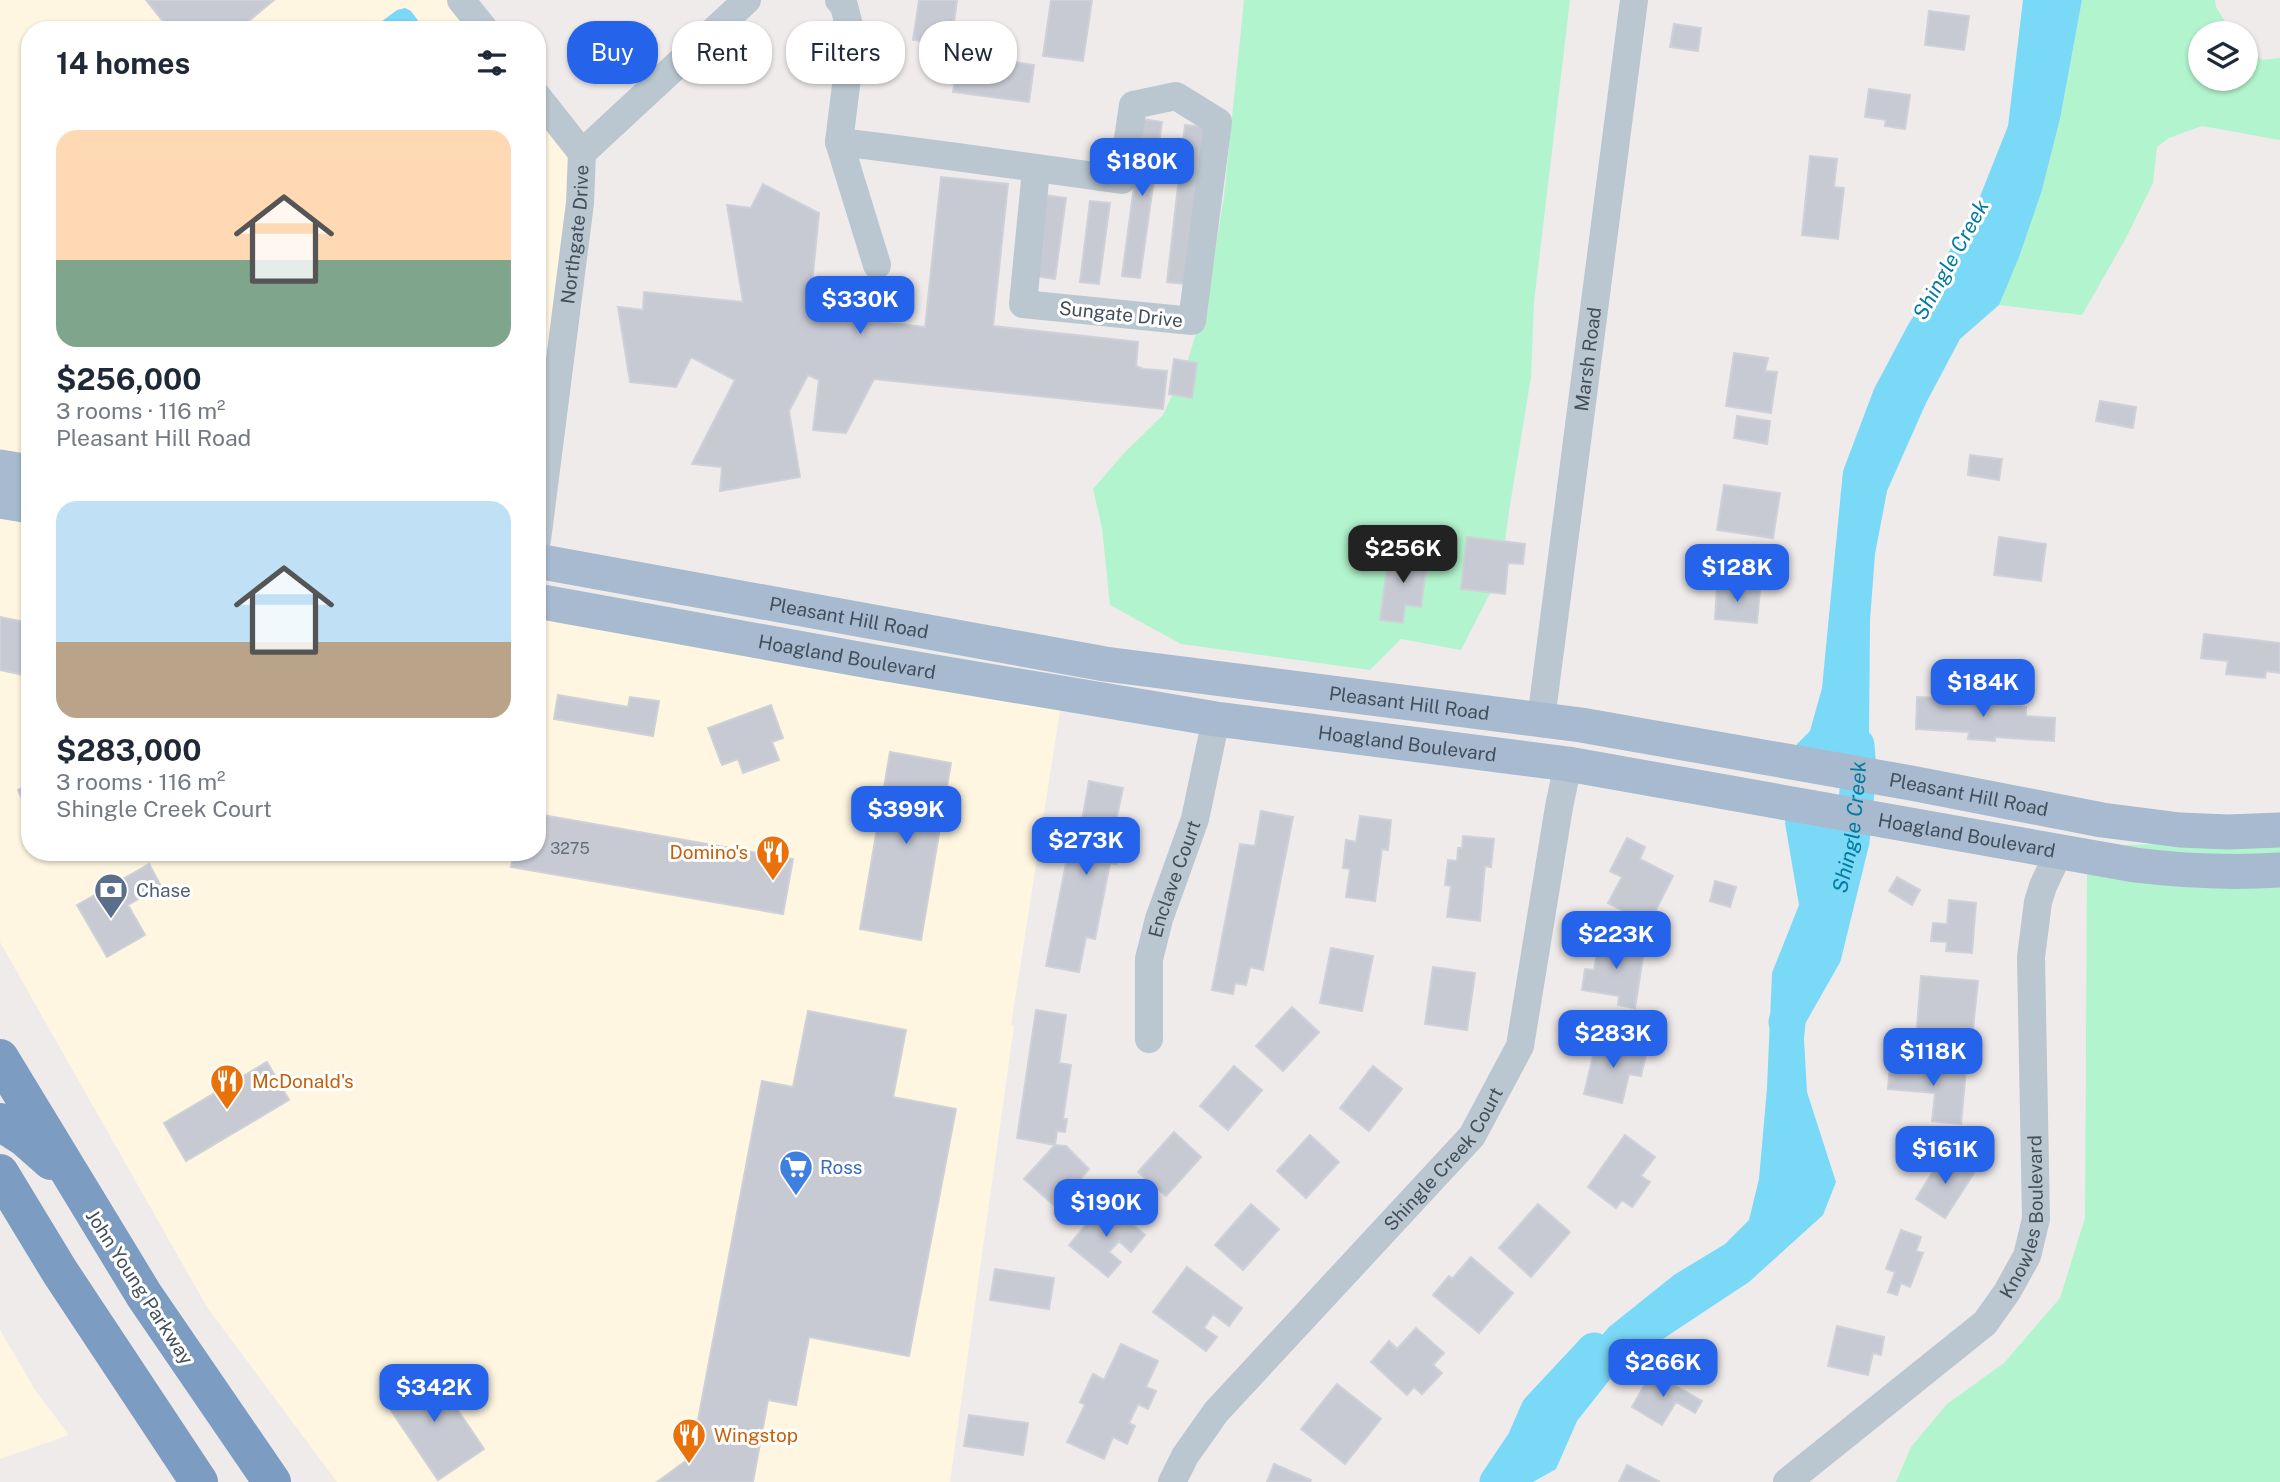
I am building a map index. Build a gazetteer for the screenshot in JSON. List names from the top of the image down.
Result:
{
  "streets": {
    "highway": ["John Young Parkway"],
    "main road": ["Pleasant Hill Road", "Hoagland Boulevard"],
    "street": [
      "Northgate Drive",
      "Sungate Drive",
      "Marsh Road",
      "Enclave Court",
      "Shingle Creek Court",
      "Knowles Boulevard"
    ]
  },
  "crossings": [
    ["Marsh Road", "Pleasant Hill Road"],
    ["Hoagland Boulevard", "Enclave Court"],
    ["Hoagland Boulevard", "Shingle Creek Court"],
    ["Hoagland Boulevard", "Knowles Boulevard"]
  ],
  "water": ["Shingle Creek"],
  "places": {
    "restaurant": ["Domino's", "McDonald's", "Wingstop"],
    "bank": ["Chase"],
    "supermarket": ["Ross"]
  },
  "house_numbers": ["3275"],
  "page": {
    "chip": [
      "Buy",
      "Rent",
      "Filters",
      "New"
    ],
    "heading": "14 homes",
    "list": [
      {
        "name": "$256,000",
        "note": "3 rooms · 116 m² · Pleasant Hill Road"
      },
      {
        "name": "$283,000",
        "note": "3 rooms · 116 m² · Shingle Creek Court"
      }
    ],
    "price": [
      "$180K",
      "$330K",
      "$256K",
      "$128K",
      "$184K",
      "$399K",
      "$273K",
      "$223K",
      "$283K",
      "$118K",
      "$161K",
      "$190K",
      "$266K",
      "$342K"
    ]
  }
}
